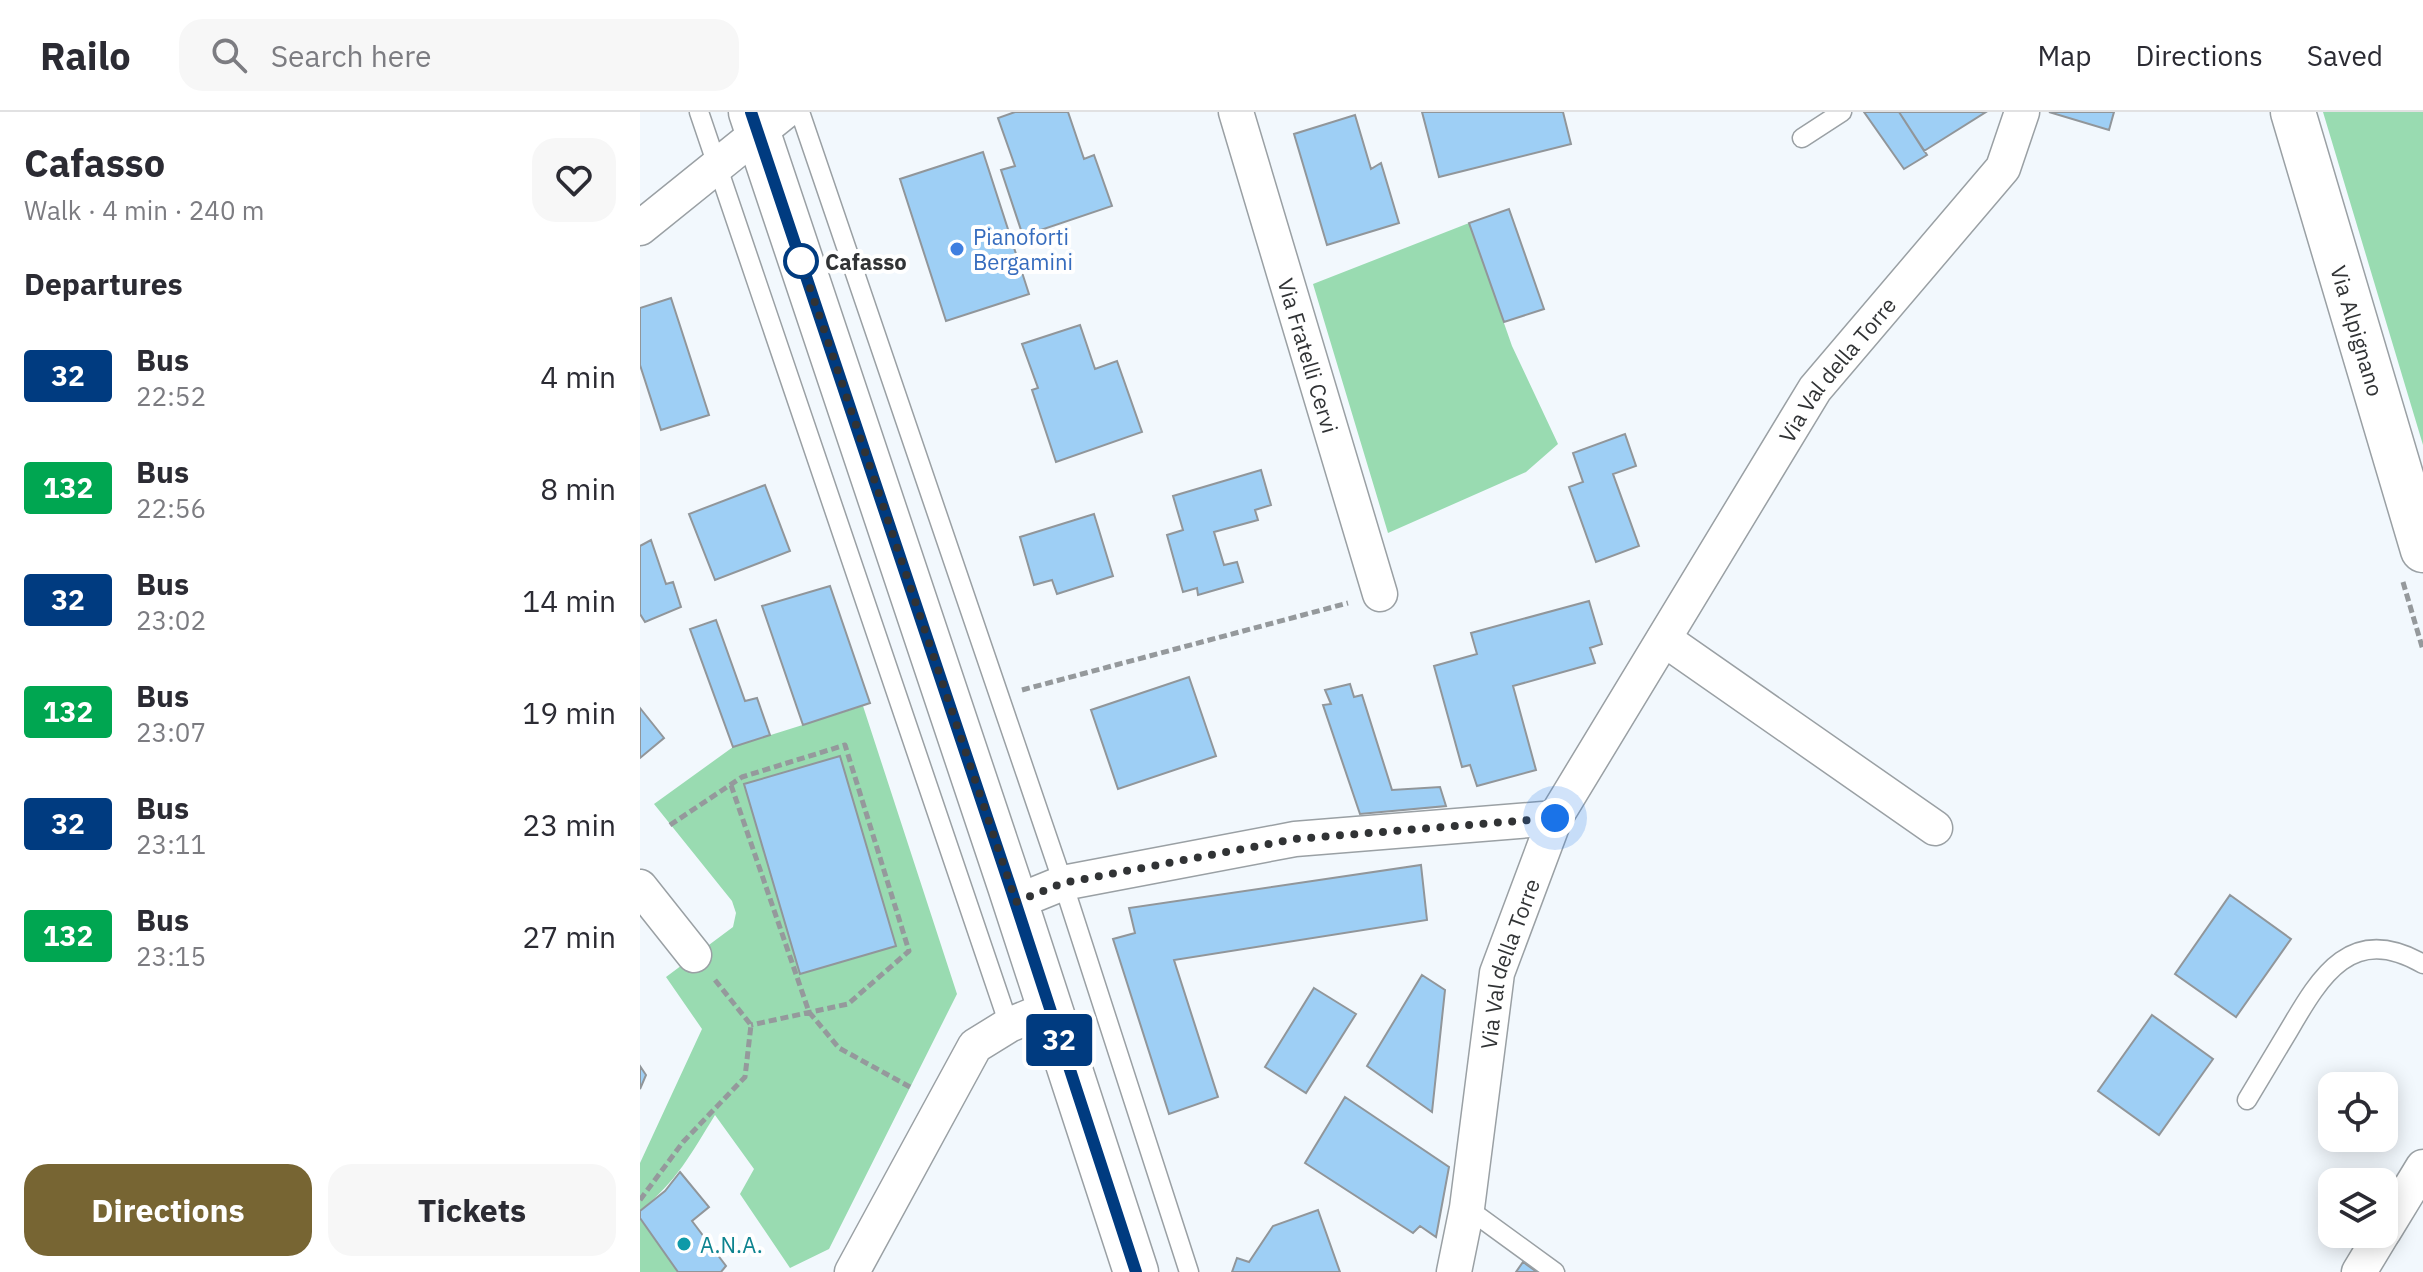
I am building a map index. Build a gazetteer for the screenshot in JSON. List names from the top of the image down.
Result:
{
  "streets": {
    "main road": ["Via Alpignano"],
    "street": ["Via Fratelli Cervi", "Via Val della Torre"]
  },
  "places": ["Pianoforti Bergamini", "Cafasso", "A.N.A."],
  "lines": ["bus line 32"],
  "page": {
    "header": "Railo",
    "search": "Search here",
    "nav": ["Map", "Directions", "Saved"],
    "heading": [
      ["Cafasso", "Walk · 4 min · 240 m"],
      "Departures"
    ],
    "on_map": "32",
    "list": [
      {
        "mark": "32",
        "name": "Bus",
        "note": "22:52",
        "value": "4 min"
      },
      {
        "mark": "132",
        "name": "Bus",
        "note": "22:56",
        "value": "8 min"
      },
      {
        "mark": "32",
        "name": "Bus",
        "note": "23:02",
        "value": "14 min"
      },
      {
        "mark": "132",
        "name": "Bus",
        "note": "23:07",
        "value": "19 min"
      },
      {
        "mark": "32",
        "name": "Bus",
        "note": "23:11",
        "value": "23 min"
      },
      {
        "mark": "132",
        "name": "Bus",
        "note": "23:15",
        "value": "27 min"
      }
    ],
    "buttons": ["Directions", "Tickets"]
  }
}
